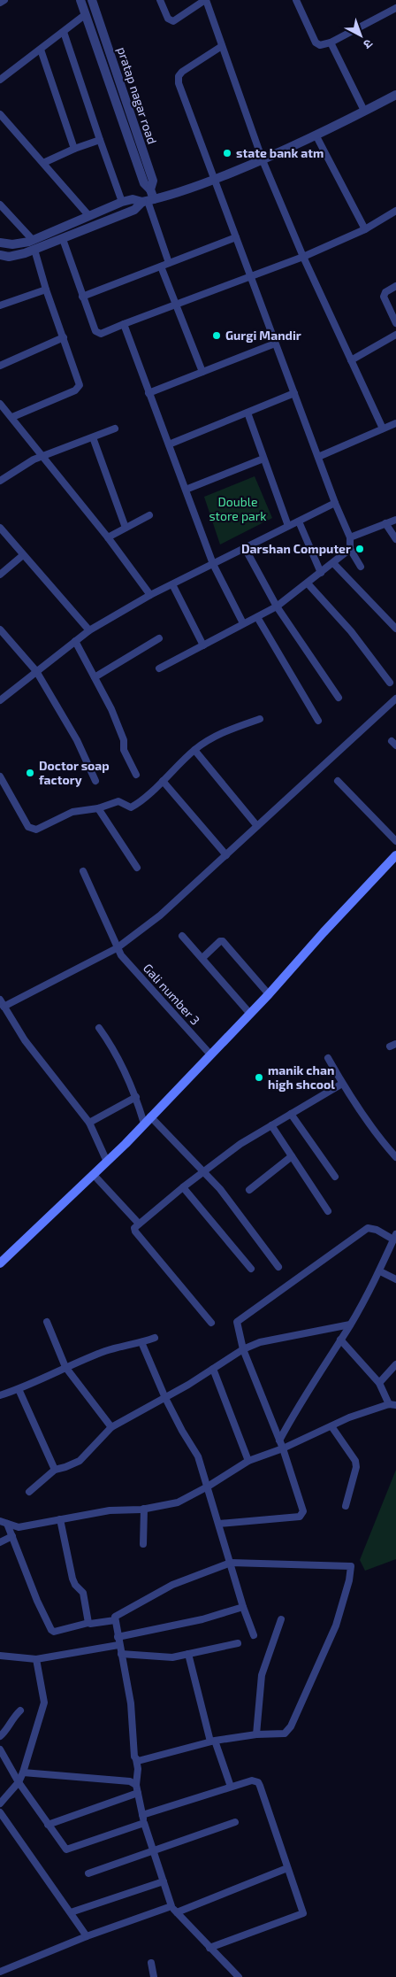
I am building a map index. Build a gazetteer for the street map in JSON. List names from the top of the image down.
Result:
{
  "streets": {
    "street": ["pratap nagar road", "Gali number 3"]
  },
  "parks": ["Double store park"],
  "places": [
    "state bank atm",
    "Gurgi Mandir",
    "Darshan Computer",
    "Doctor soap factory",
    "manik chan high shcool"
  ],
  "north": "bottom right"
}
